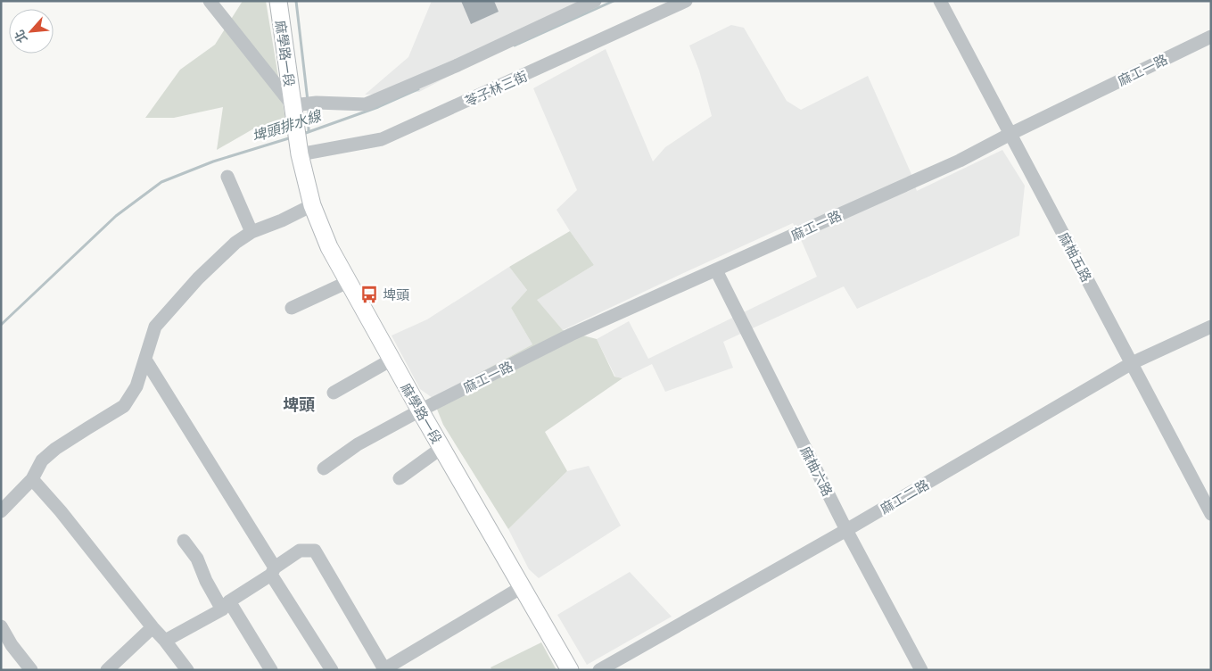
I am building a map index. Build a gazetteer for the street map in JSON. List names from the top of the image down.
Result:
{
  "streets": {
    "main road": ["麻學路一段"],
    "street": [
      "麻工一路",
      "苓子林三街",
      "麻柚五路",
      "麻柚六路",
      "麻工二路"
    ]
  },
  "crossings": [
    ["麻學路一段", "麻工一路"],
    ["麻學路一段", "苓子林三街"],
    ["麻工一路", "麻柚五路"],
    ["麻工一路", "麻柚六路"],
    ["麻柚五路", "麻工二路"],
    ["麻柚六路", "麻工二路"]
  ],
  "districts": ["埤頭"],
  "water": ["埤頭排水線"],
  "places": {
    "bus stop": ["埤頭"]
  },
  "north": "bottom left"
}
